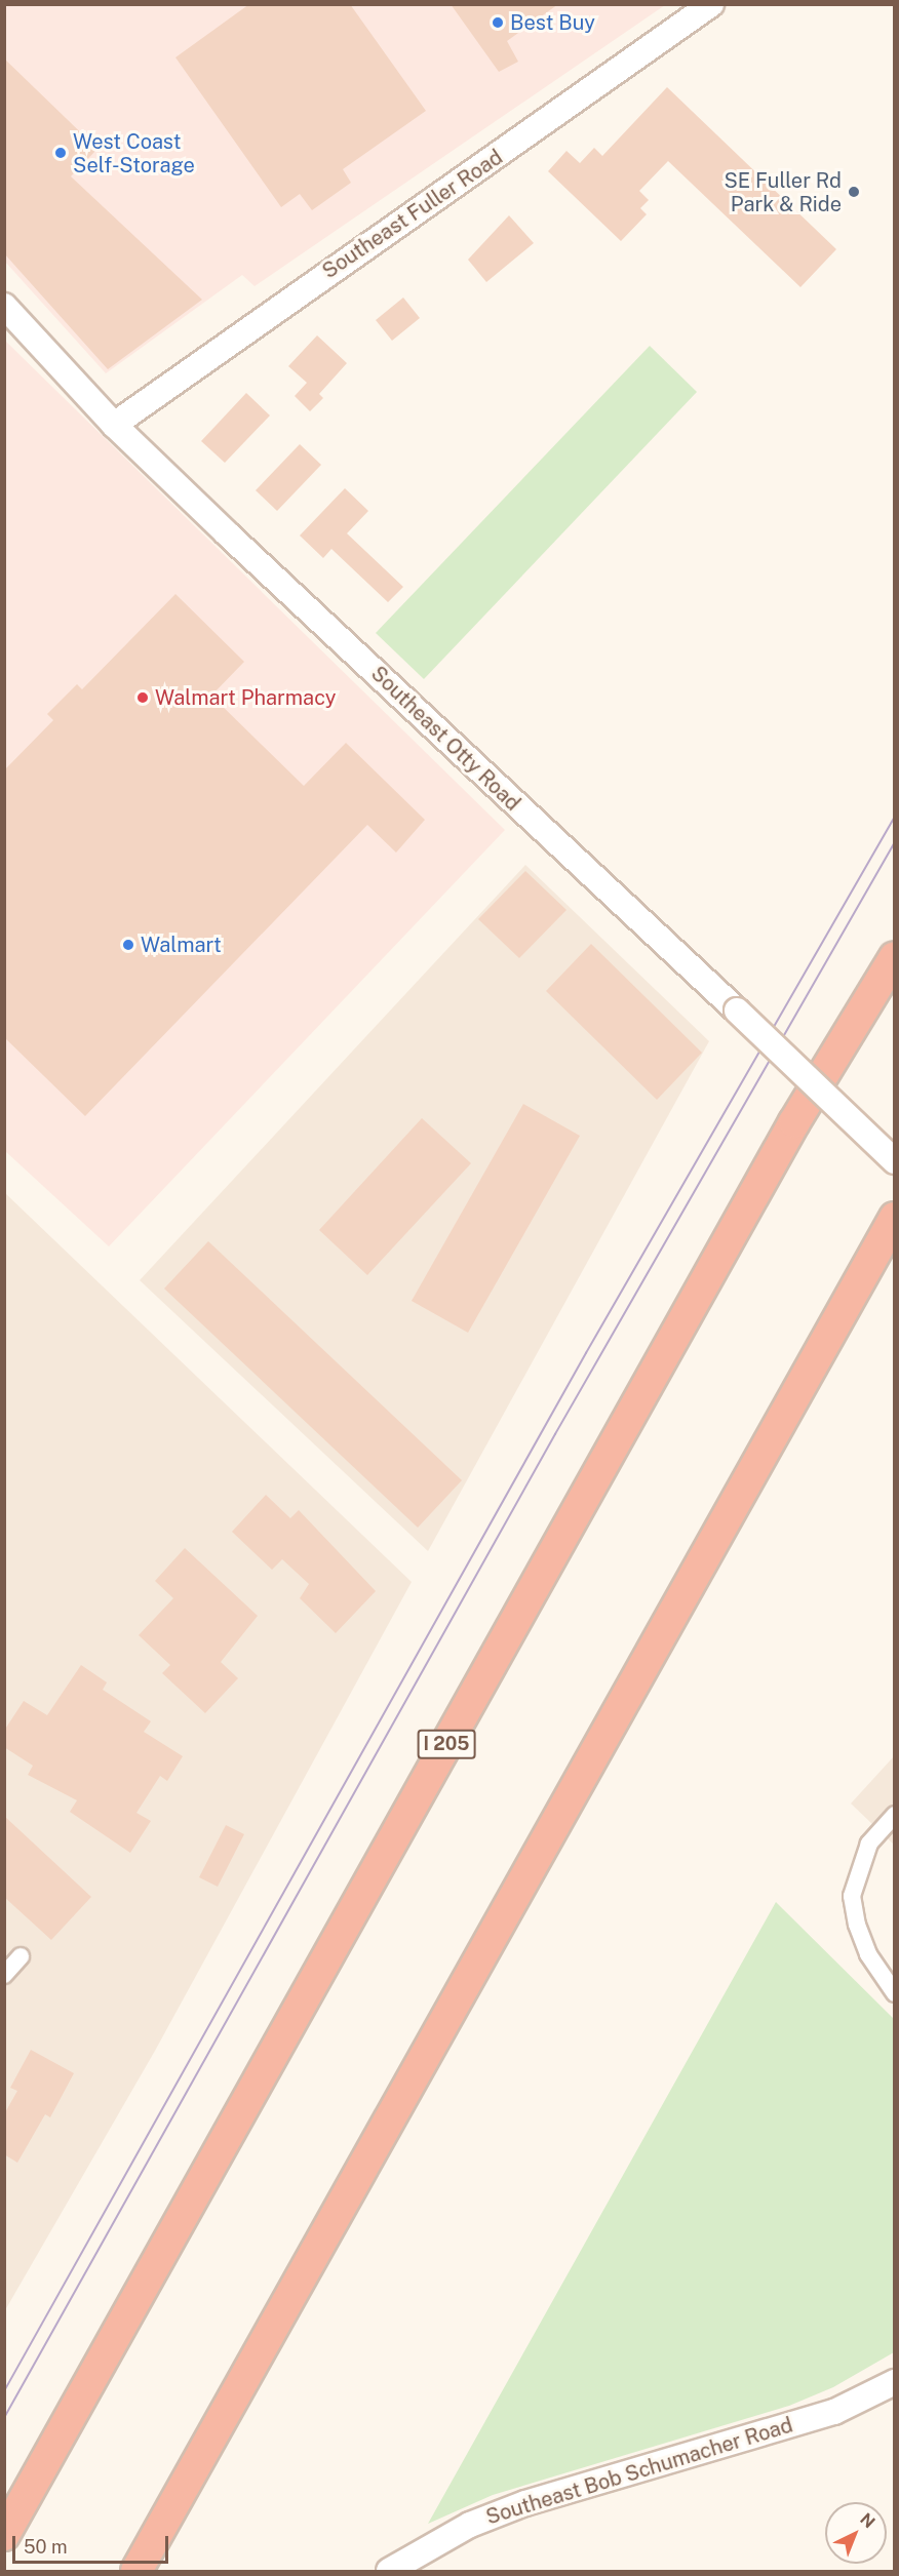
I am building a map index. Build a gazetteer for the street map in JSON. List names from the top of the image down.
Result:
{
  "streets": {
    "highway": ["I 205"],
    "street": ["Southeast Fuller Road", "Southeast Otty Road", "Southeast Bob Schumacher Road"]
  },
  "crossings": [
    ["Southeast Fuller Road", "Southeast Otty Road"]
  ],
  "places": [
    "Best Buy",
    "West Coast Self-Storage",
    "SE Fuller Rd Park & Ride",
    "Walmart Pharmacy",
    "Walmart"
  ],
  "scale_bar": "50 m",
  "north": "top right"
}
